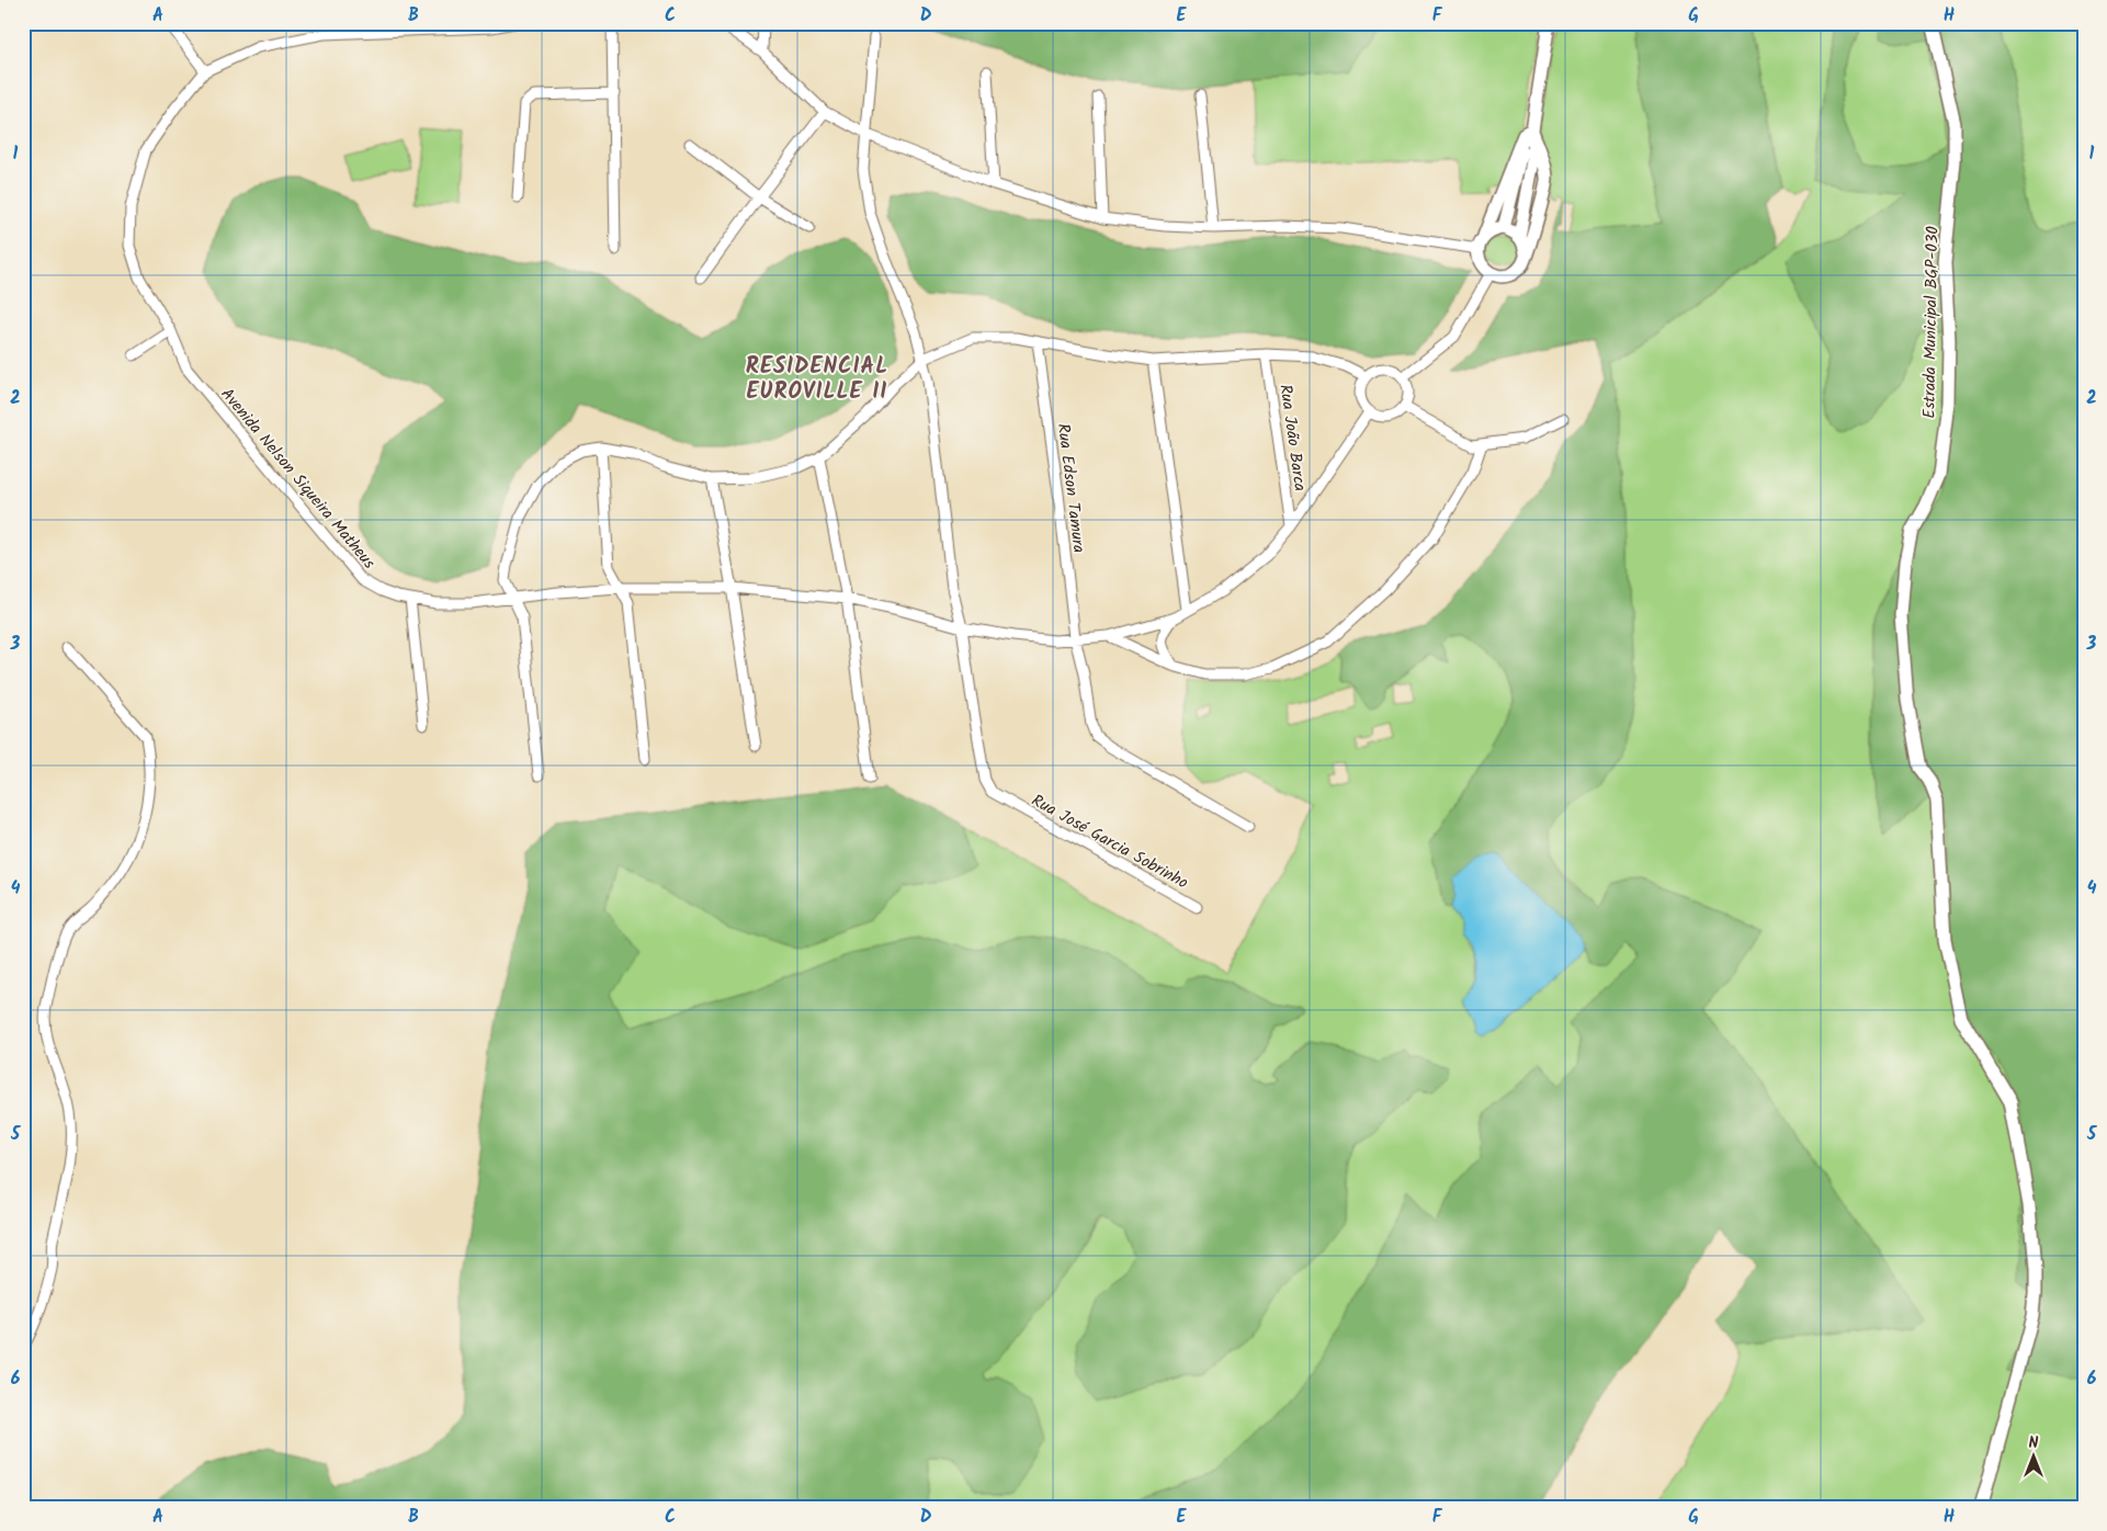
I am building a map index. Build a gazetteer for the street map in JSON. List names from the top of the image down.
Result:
{
  "streets": {
    "street": [
      "Estrada Municipal BGP-030",
      "Rua João Barca",
      "Avenida Nelson Siqueira Matheus",
      "Rua Edson Tamura",
      "Rua José Garcia Sobrinho"
    ]
  },
  "crossings": [
    ["Rua João Barca", "Avenida Nelson Siqueira Matheus"],
    ["Avenida Nelson Siqueira Matheus", "Rua Edson Tamura"],
    ["Avenida Nelson Siqueira Matheus", "Rua José Garcia Sobrinho"]
  ],
  "districts": ["RESIDENCIAL EUROVILLE II"],
  "north": "top",
  "grid": {
    "columns": [
      "A",
      "B",
      "C",
      "D",
      "E",
      "F",
      "G",
      "H"
    ],
    "rows": [
      "1",
      "2",
      "3",
      "4",
      "5",
      "6"
    ]
  }
}
